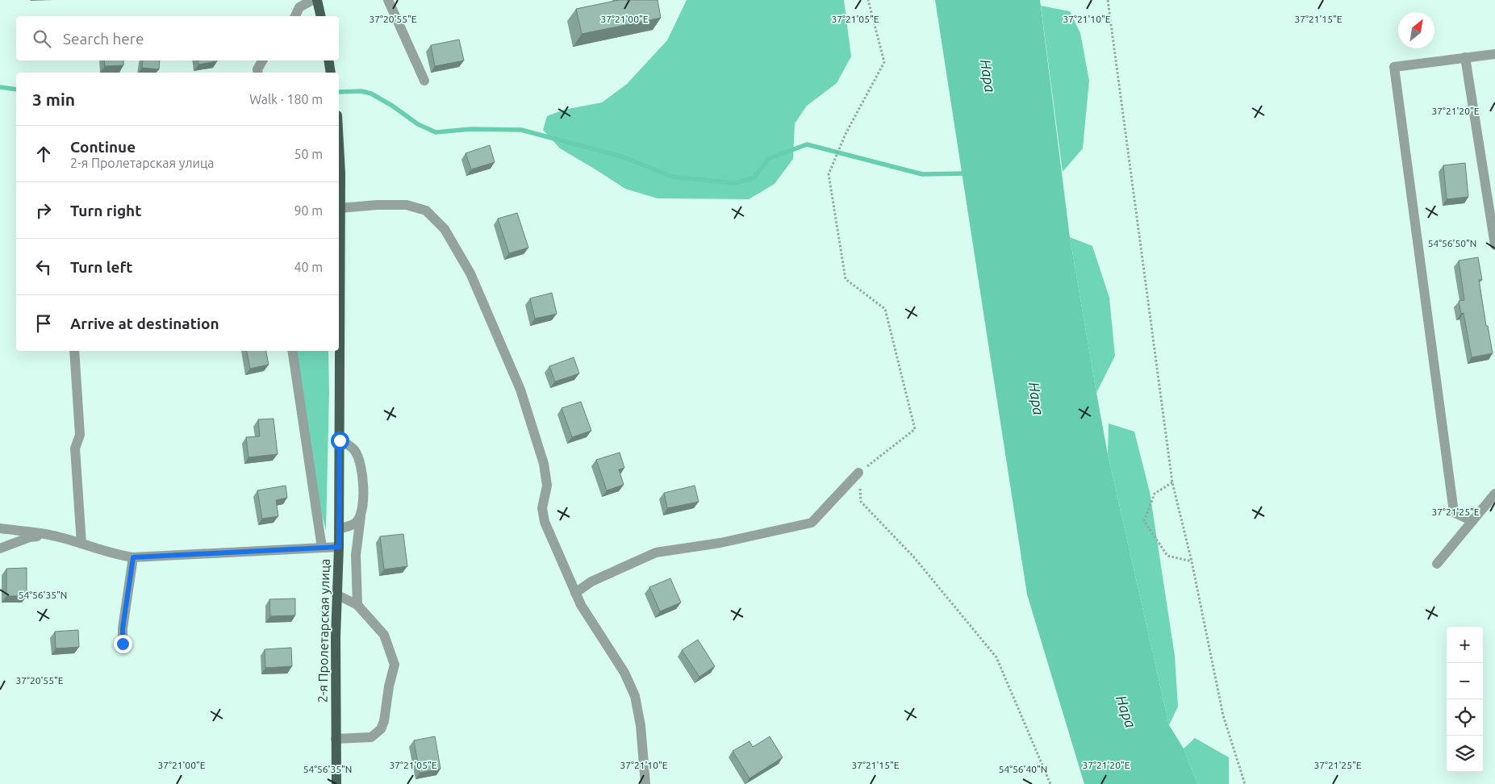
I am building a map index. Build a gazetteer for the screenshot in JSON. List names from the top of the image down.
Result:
{
  "streets": {
    "main road": ["2-я Пролетарская улица"]
  },
  "water": ["Нара"],
  "north": "top right",
  "page": {
    "search": "Search here",
    "heading": ["3 min", "Walk · 180 m"],
    "list": [
      ["Continue", "2-я Пролетарская улица", "50 m"],
      ["Turn right", "90 m"],
      ["Turn left", "40 m"],
      "Arrive at destination"
    ],
    "map_buttons": ["+", "−"]
  },
  "coordinates": [
    "37°20'55\"E",
    "37°21'00\"E",
    "37°21'05\"E",
    "37°21'10\"E",
    "37°21'15\"E",
    "37°21'20\"E",
    "54°56'50\"N",
    "37°21'25\"E",
    "54°56'35\"N",
    "54°56'40\"N"
  ]
}
